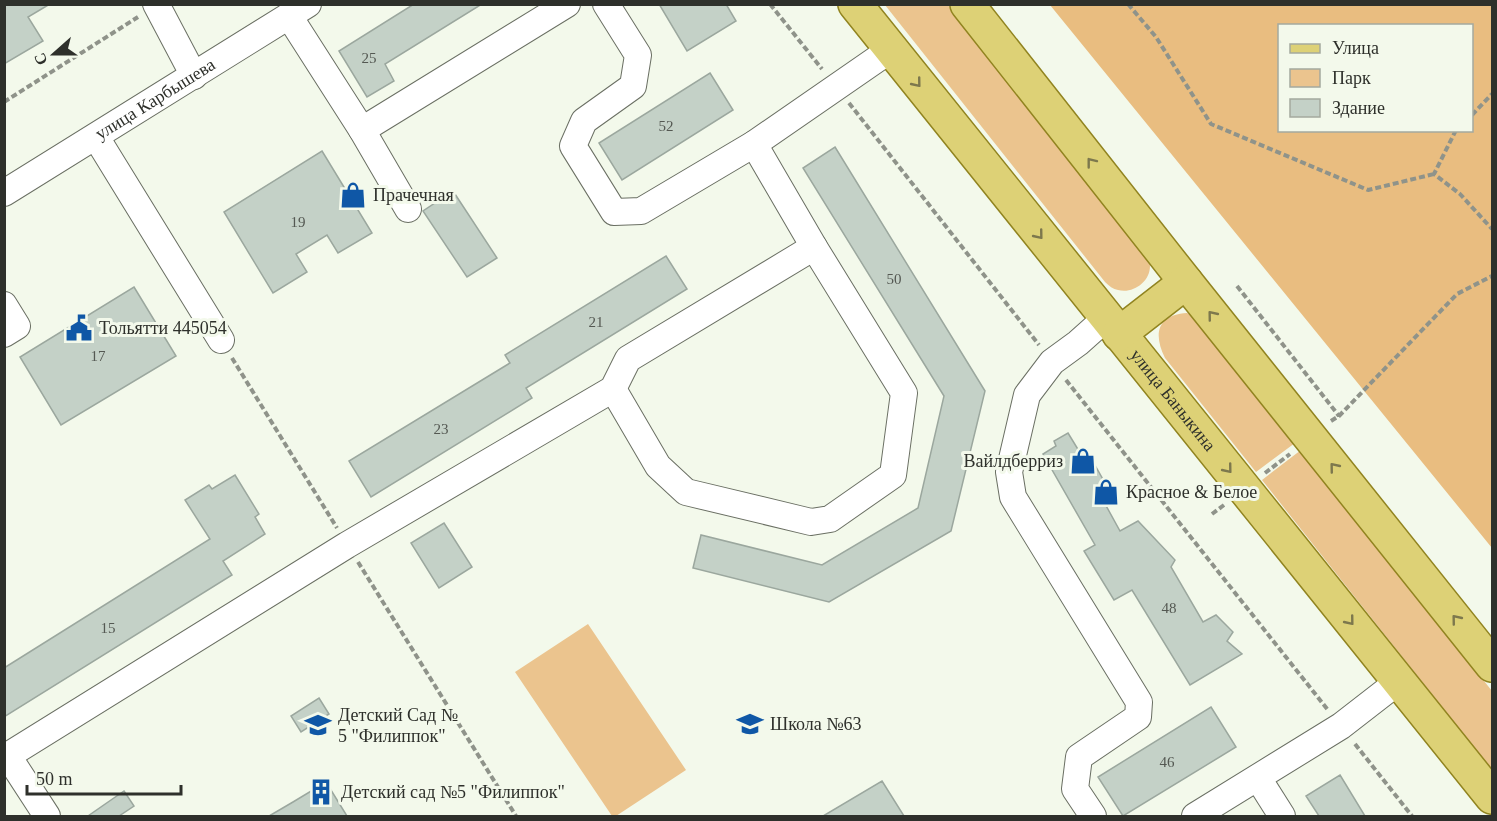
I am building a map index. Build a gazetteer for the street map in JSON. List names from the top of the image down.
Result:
{
  "streets": {
    "main road": ["улица Баныкина"],
    "street": ["улица Карбышева"]
  },
  "places": {
    "shop": ["Прачечная", "Вайлдберриз", "Красное & Белое"],
    "public building": ["Тольятти 445054"],
    "school or university": ["Школа №63", "Детский Сад № 5 \"Филиппок\""],
    "building": ["Детский сад №5 \"Филиппок\""]
  },
  "house_numbers": [
    "25",
    "52",
    "19",
    "50",
    "21",
    "17",
    "23",
    "48",
    "15",
    "46"
  ],
  "legend": ["Улица", "Парк", "Здание"],
  "scale_bar": "50 m",
  "north": "left"
}
